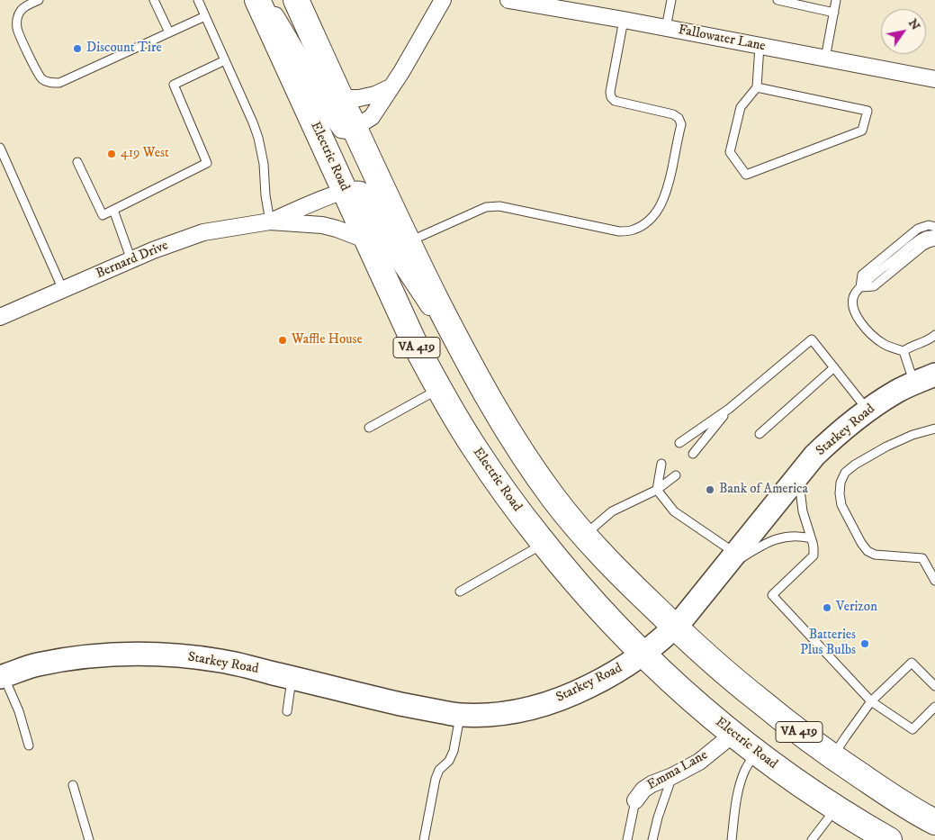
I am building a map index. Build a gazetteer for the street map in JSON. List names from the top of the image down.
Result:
{
  "streets": {
    "main road": ["Electric Road", "VA 419", "Starkey Road"],
    "street": ["Fallowater Lane", "Bernard Drive", "Emma Lane"]
  },
  "crossings": [
    ["Electric Road", "Bernard Drive"],
    ["Electric Road", "Starkey Road"],
    ["Electric Road", "Emma Lane"],
    ["Bernard Drive", "VA 419"],
    ["VA 419", "Starkey Road"]
  ],
  "places": [
    "Discount Tire",
    "419 West",
    "Waffle House",
    "Bank of America",
    "Verizon",
    "Batteries Plus Bulbs"
  ],
  "north": "top right"
}
